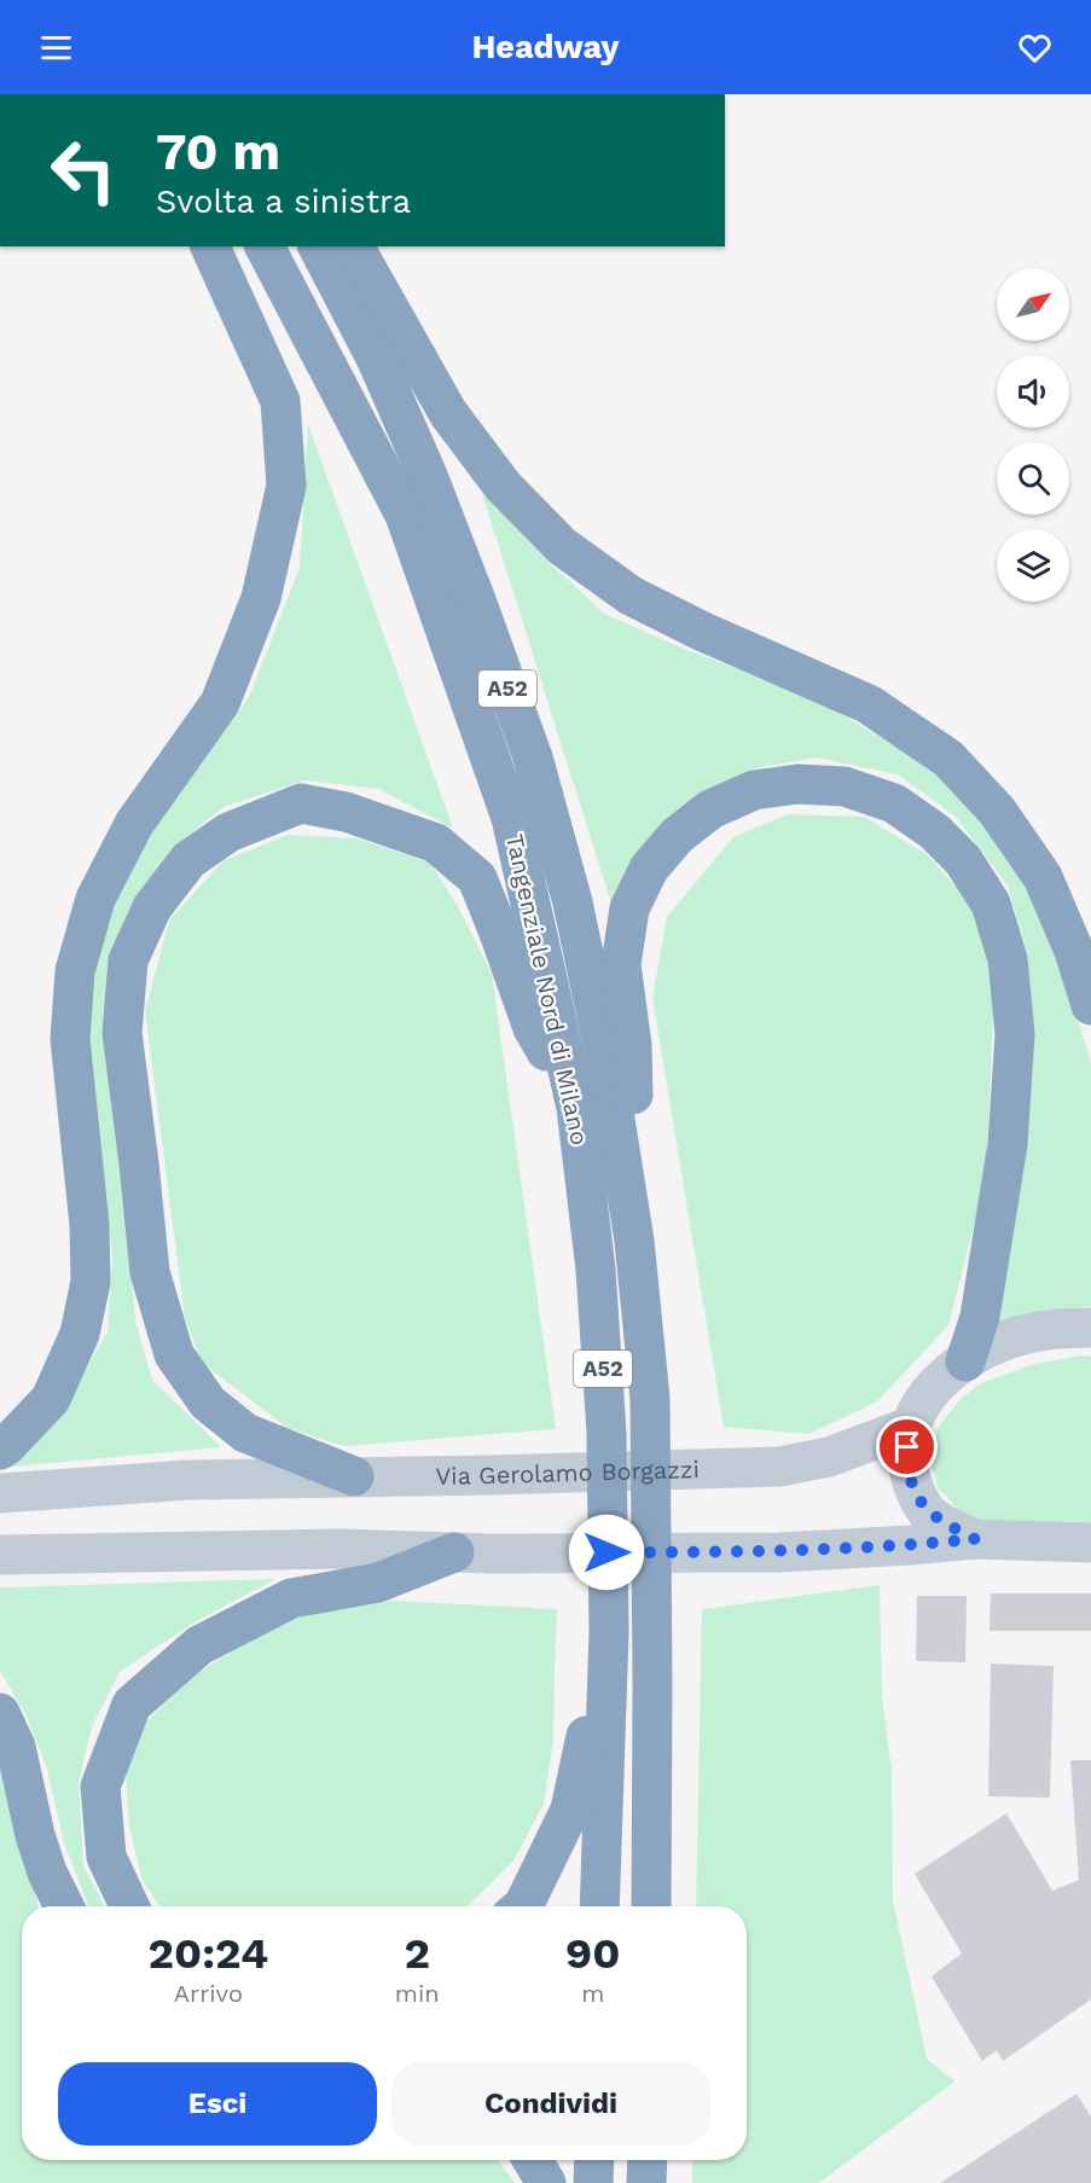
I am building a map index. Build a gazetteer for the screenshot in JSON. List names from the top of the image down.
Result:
{
  "streets": {
    "highway": ["A52", "Tangenziale Nord di Milano"],
    "main road": ["Via Gerolamo Borgazzi"]
  },
  "north": "top right",
  "page": {
    "header": "Headway",
    "turn": ["70 m", "Svolta a sinistra"],
    "eta": [
      "20:24",
      "Arrivo",
      "2",
      "min",
      "90",
      "m"
    ],
    "buttons": ["Esci", "Condividi"]
  }
}
